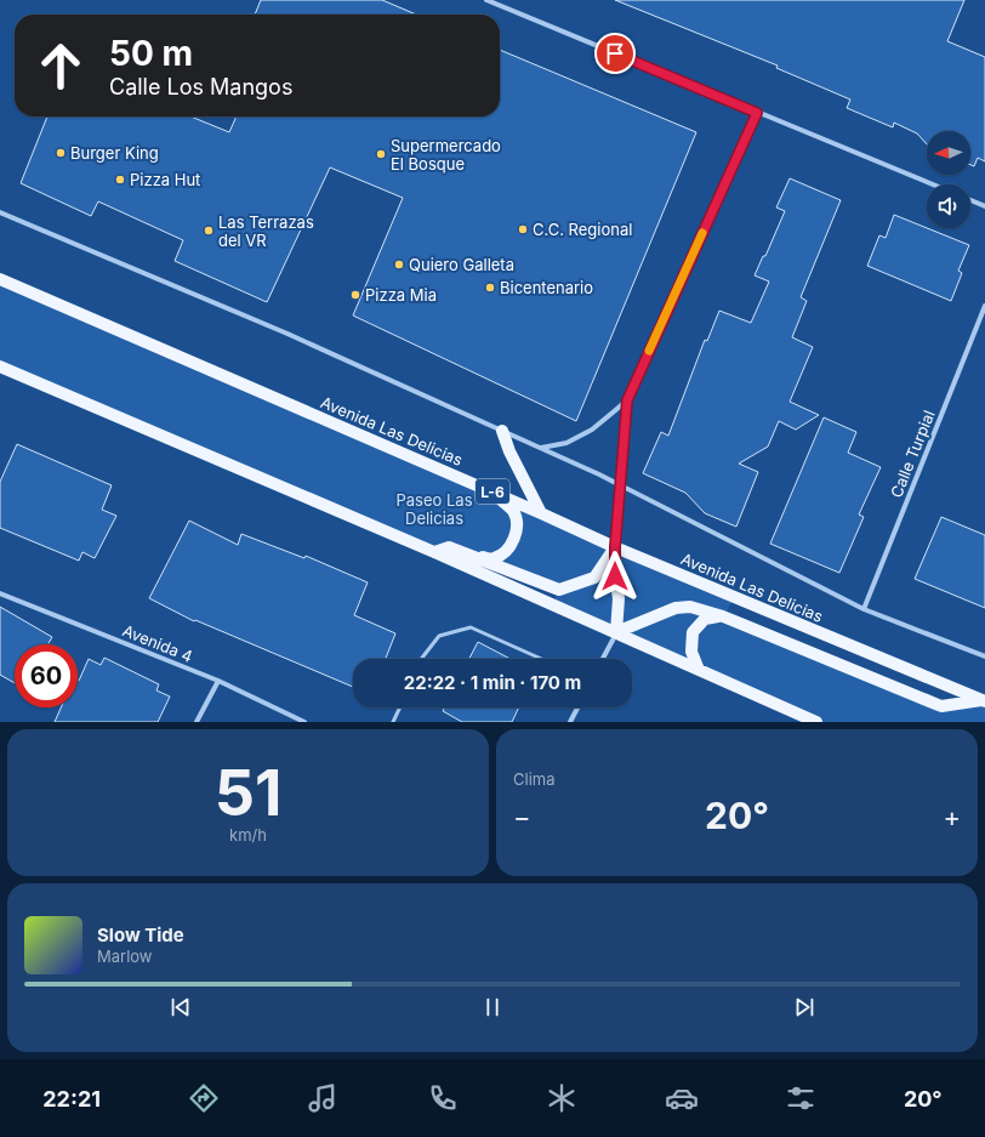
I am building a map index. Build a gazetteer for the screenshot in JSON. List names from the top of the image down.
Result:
{
  "streets": {
    "main road": ["Avenida Las Delicias", "L-6"],
    "street": ["Calle Turpial", "Avenida 4"]
  },
  "parks": ["Paseo Las Delicias"],
  "places": [
    "Burger King",
    "Supermercado El Bosque",
    "Pizza Hut",
    "C.C. Regional",
    "Las Terrazas del VR",
    "Quiero Galleta",
    "Bicentenario",
    "Pizza Mia"
  ],
  "north": "left",
  "page": {
    "turn": ["50 m", "Calle Los Mangos"],
    "limit": "60",
    "trip": "22:22 · 1 min · 170 m",
    "tile": [
      ["51", "km/h"],
      "Clima"
    ],
    "heat": ["−", "20°", "+"],
    "song": ["Slow Tide", "Marlow"],
    "tabs": ["22:21", "20°"]
  }
}
